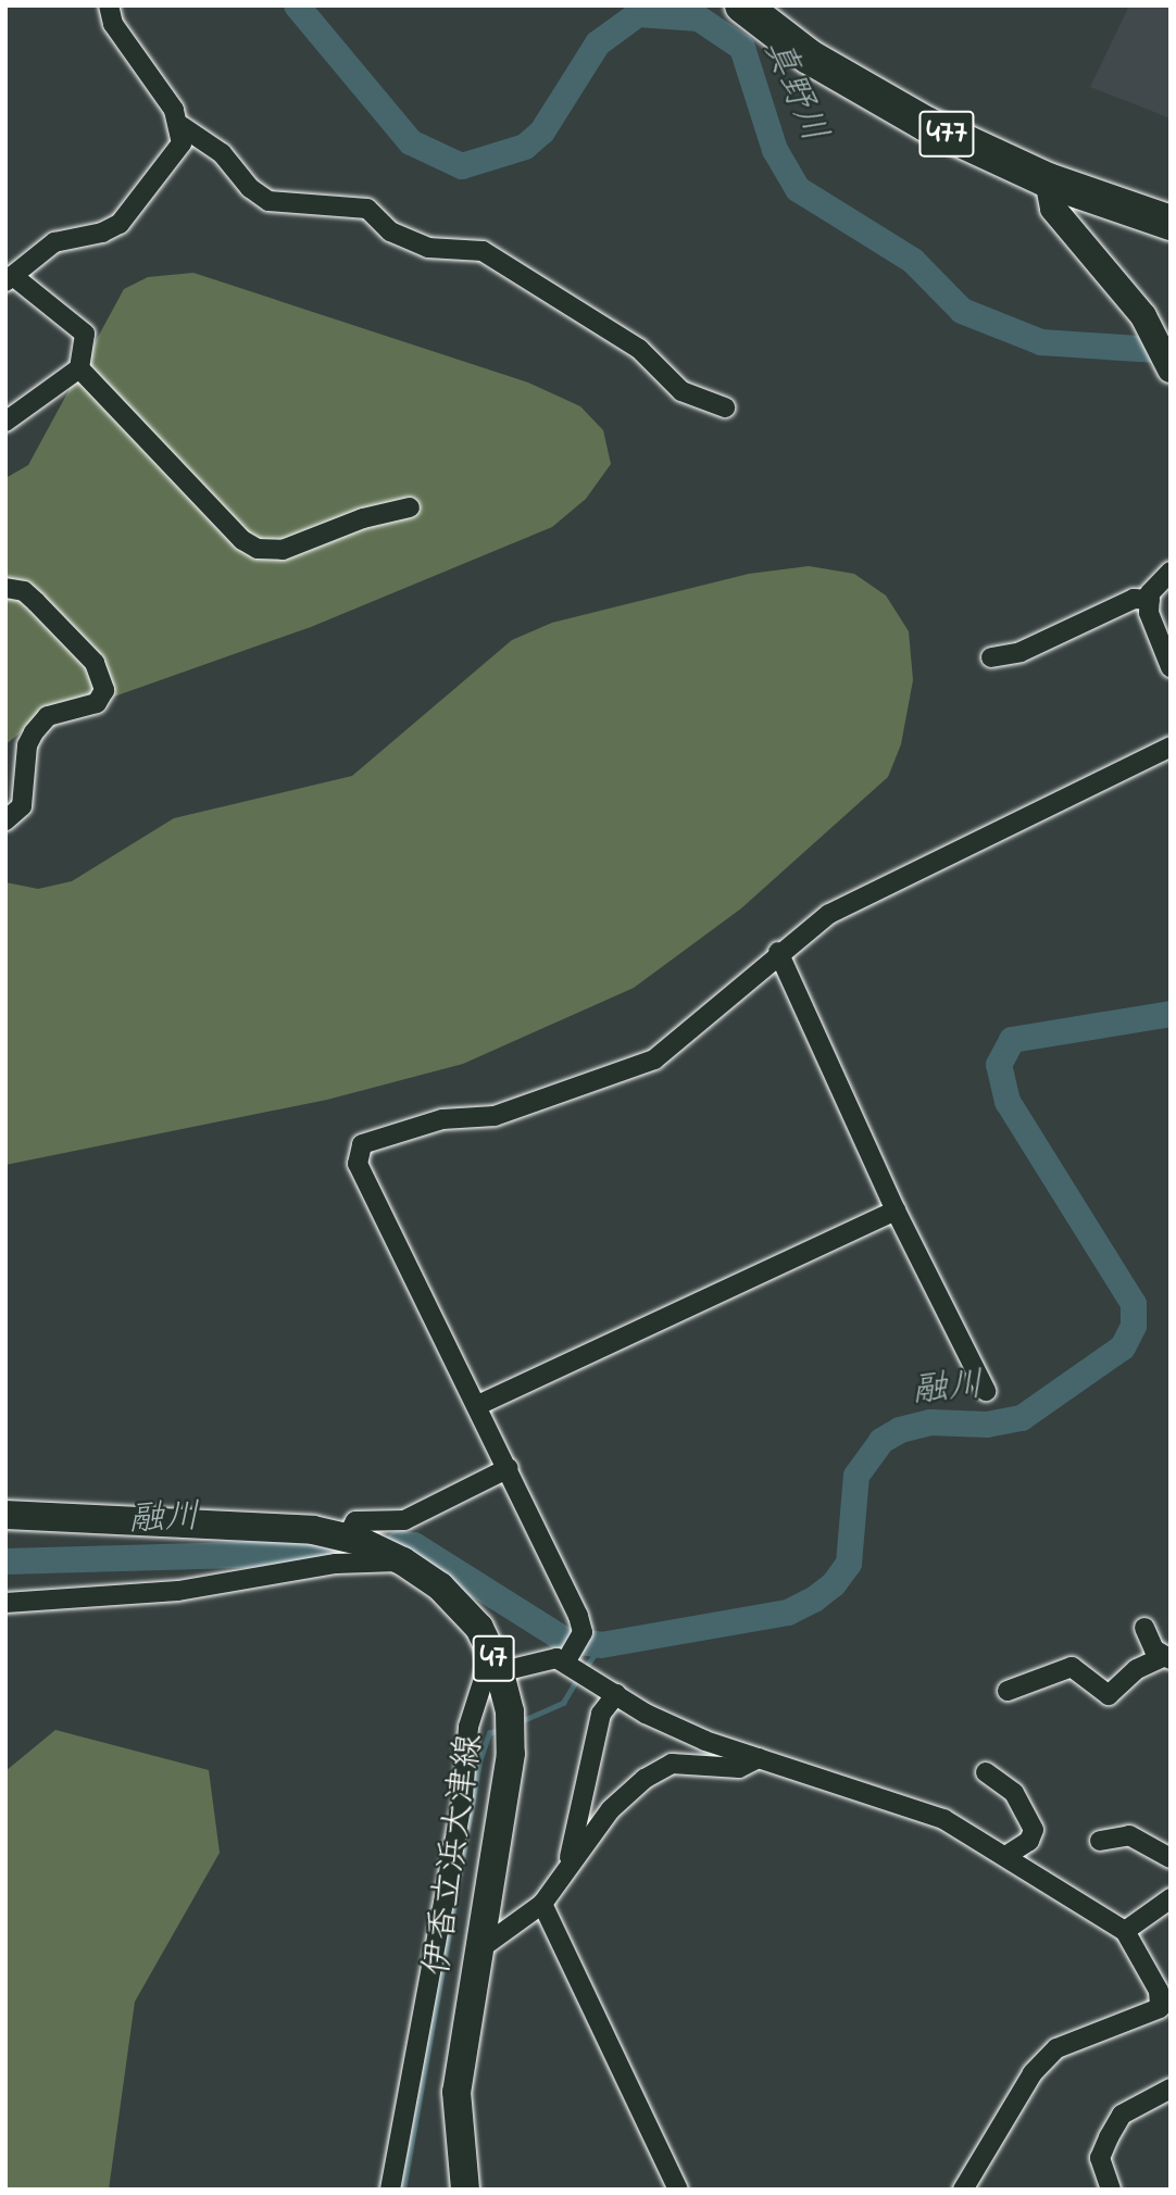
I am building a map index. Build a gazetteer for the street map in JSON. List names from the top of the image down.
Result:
{
  "streets": {
    "highway": ["477"],
    "main road": ["47", "伊香立浜大津線"]
  },
  "water": ["真野川", "融川"]
}
